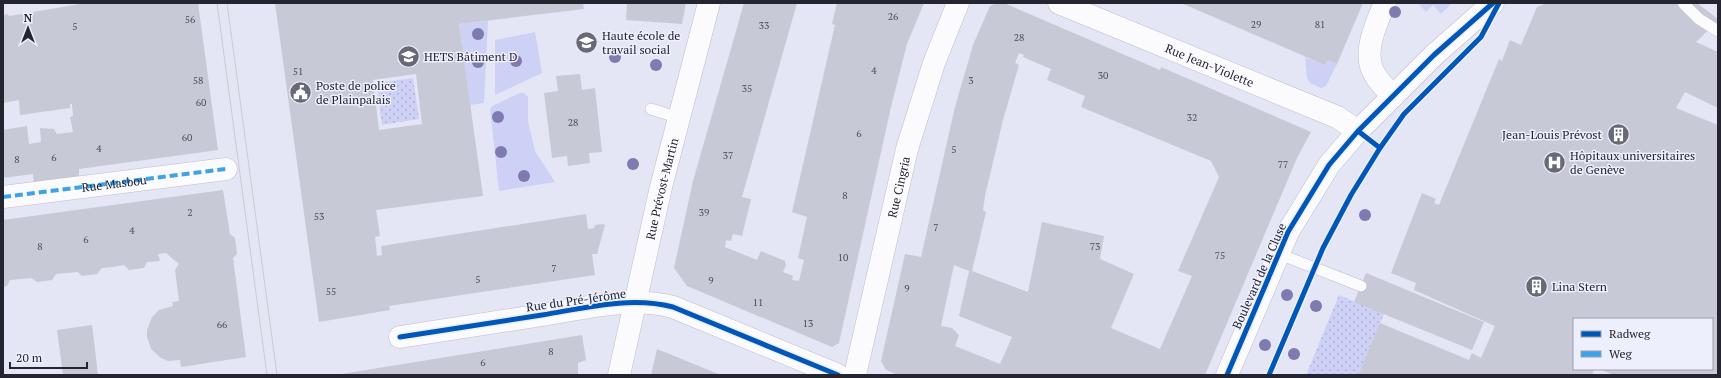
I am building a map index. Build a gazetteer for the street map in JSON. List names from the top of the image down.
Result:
{
  "streets": {
    "street": [
      "Rue Jean-Violette",
      "Rue Masbou",
      "Rue Cingria",
      "Rue Prévost-Martin",
      "Boulevard de la Cluse",
      "Rue du Pré-Jérôme"
    ]
  },
  "crossings": [
    ["Rue Jean-Violette", "Boulevard de la Cluse"],
    ["Rue Prévost-Martin", "Rue du Pré-Jérôme"]
  ],
  "places": {
    "school or university": ["Haute école de travail social", "HETS Bâtiment D"],
    "public building": ["Poste de police de Plainpalais"],
    "building": ["Jean-Louis Prévost", "Lina Stern"],
    "hospital": ["Hôpitaux universitaires de Genève"]
  },
  "house_numbers": [
    "26",
    "56",
    "29",
    "81",
    "33",
    "5",
    "28",
    "4",
    "51",
    "30",
    "58",
    "3",
    "35",
    "60",
    "32",
    "28",
    "6",
    "60",
    "4",
    "5",
    "37",
    "6",
    "8",
    "77",
    "8",
    "2",
    "39",
    "53",
    "7",
    "4",
    "6",
    "8",
    "73",
    "75",
    "10",
    "7",
    "5",
    "9",
    "9",
    "55",
    "11",
    "13",
    "66",
    "8",
    "6"
  ],
  "legend": ["Radweg", "Weg"],
  "scale_bar": "20 m",
  "north": "top"
}
